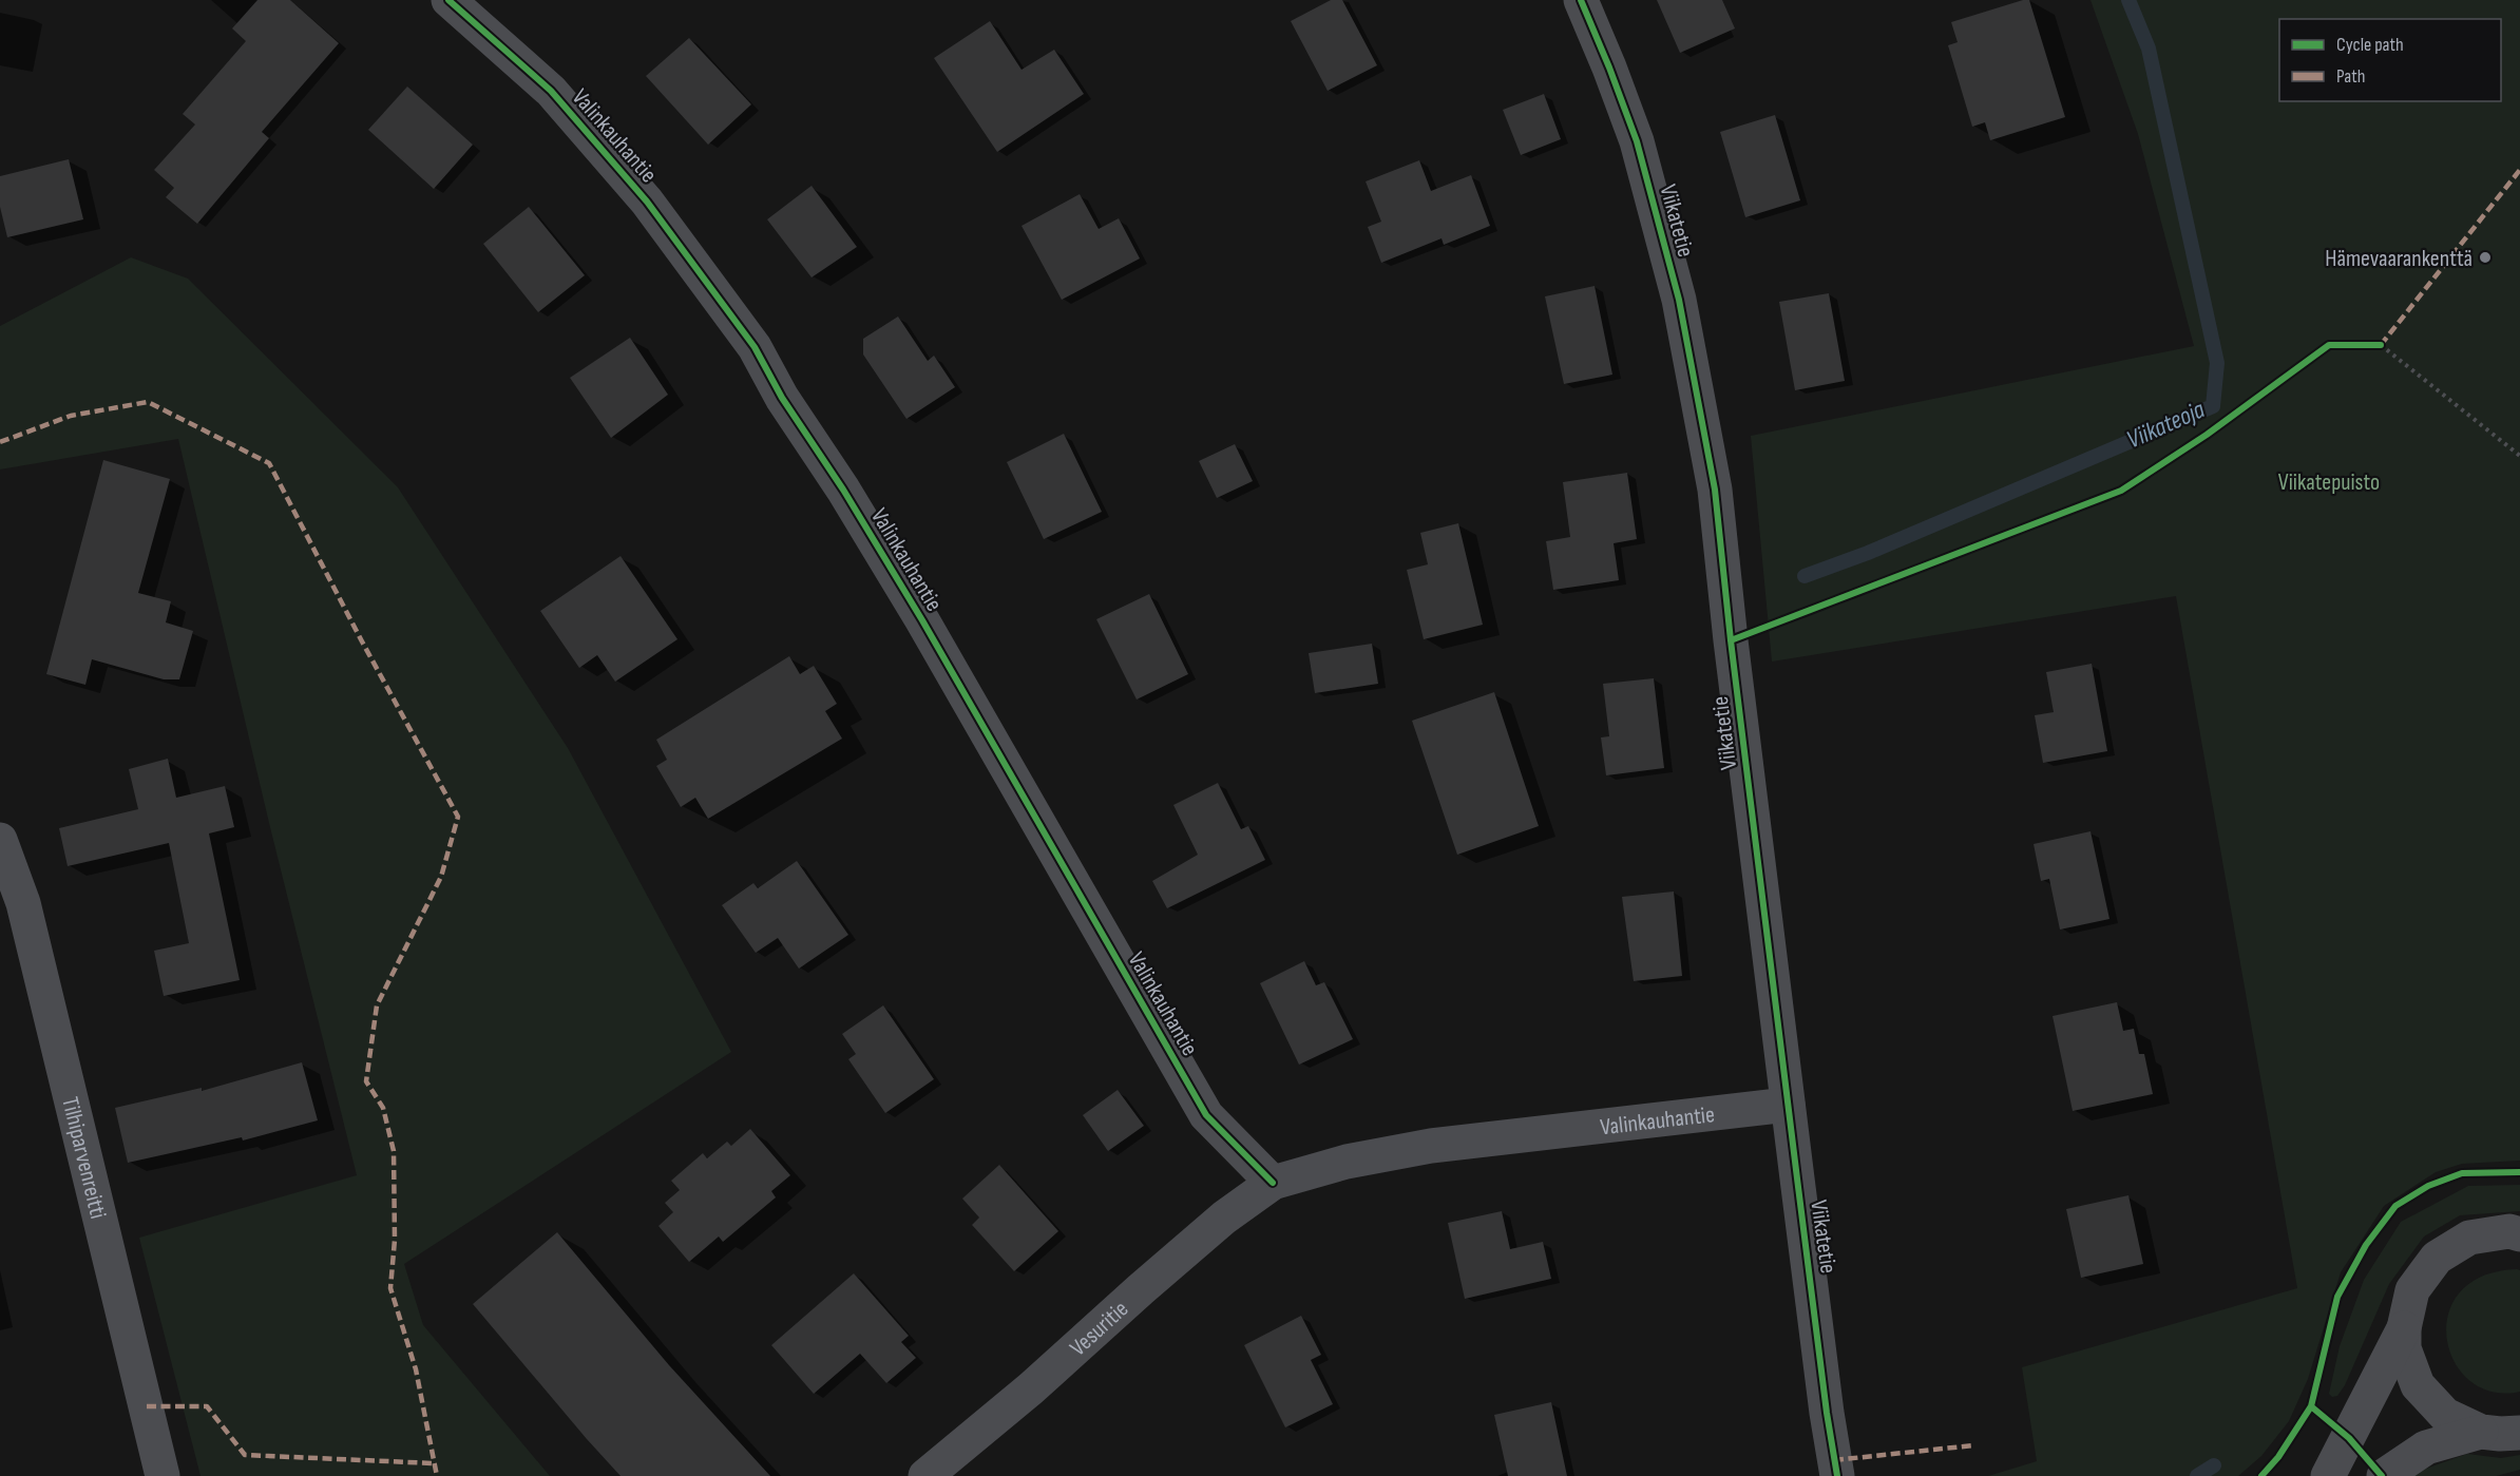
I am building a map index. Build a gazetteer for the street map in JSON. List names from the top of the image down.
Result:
{
  "streets": {
    "street": [
      "Valinkauhantie",
      "Viikatetie",
      "Tilhiparvenreitti",
      "Vesuritie"
    ]
  },
  "crossings": [
    ["Valinkauhantie", "Viikatetie"],
    ["Valinkauhantie", "Vesuritie"]
  ],
  "water": ["Viikateoja"],
  "parks": ["Viikatepuisto"],
  "places": ["Hämevaarankenttä"],
  "legend": ["Cycle path", "Path"]
}
